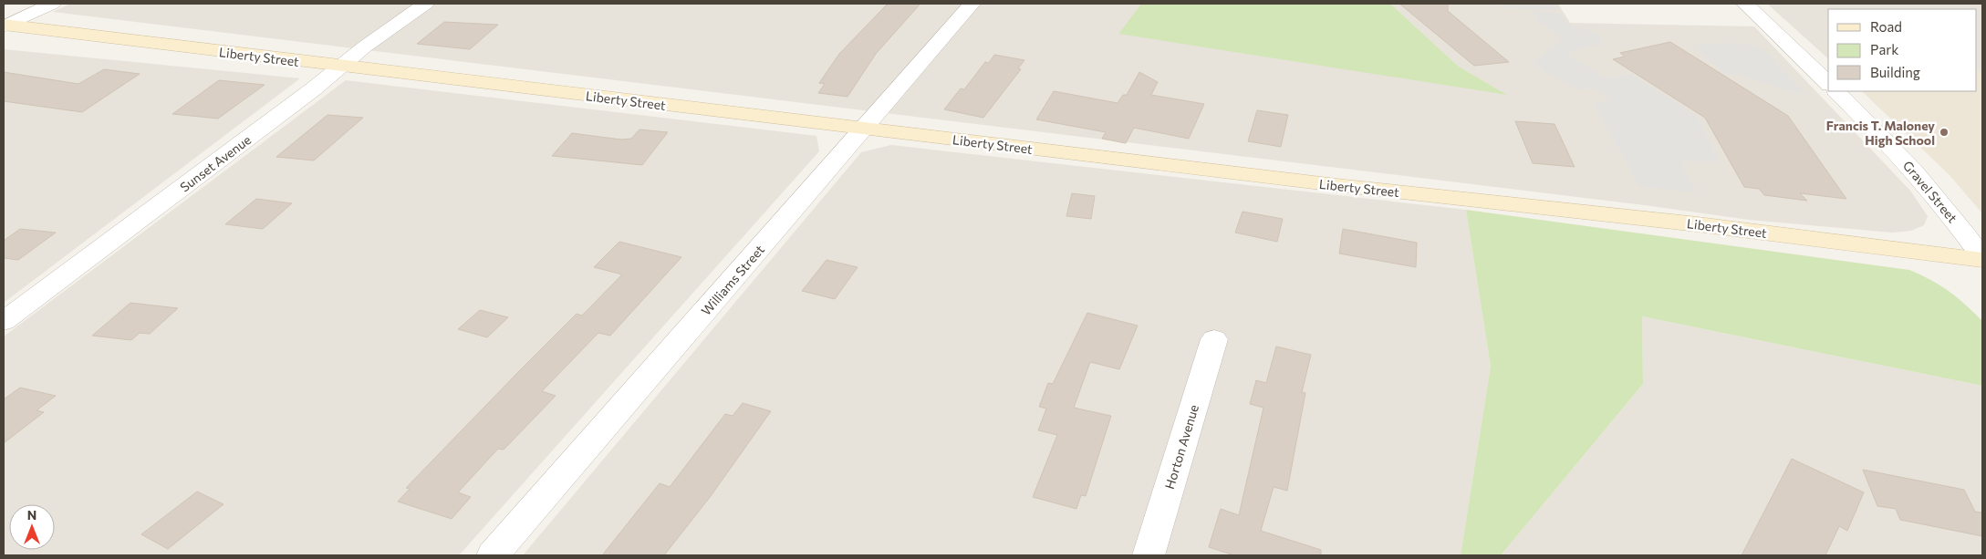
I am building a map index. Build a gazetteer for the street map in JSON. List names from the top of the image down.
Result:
{
  "streets": {
    "main road": ["Liberty Street"],
    "street": [
      "Sunset Avenue",
      "Gravel Street",
      "Williams Street",
      "Horton Avenue"
    ]
  },
  "crossings": [
    ["Liberty Street", "Sunset Avenue"],
    ["Liberty Street", "Gravel Street"],
    ["Liberty Street", "Williams Street"]
  ],
  "places": ["Francis T. Maloney High School"],
  "legend": ["Road", "Park", "Building"],
  "north": "top"
}
